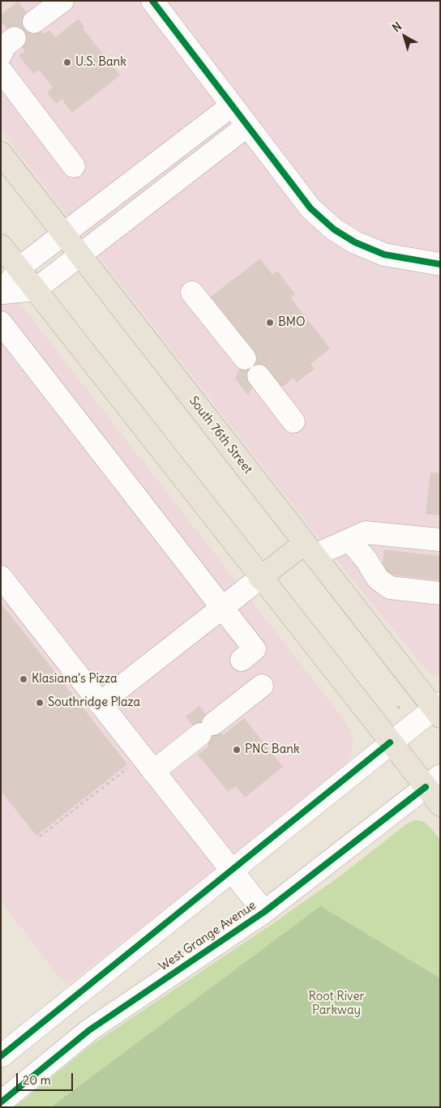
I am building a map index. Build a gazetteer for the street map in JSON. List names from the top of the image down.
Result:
{
  "streets": {
    "main road": ["South 76th Street"],
    "street": ["West Grange Avenue"]
  },
  "parks": ["Root River Parkway"],
  "places": [
    "U.S. Bank",
    "BMO",
    "Klasiana's Pizza",
    "Southridge Plaza",
    "PNC Bank"
  ],
  "scale_bar": "20 m",
  "north": "top left"
}
